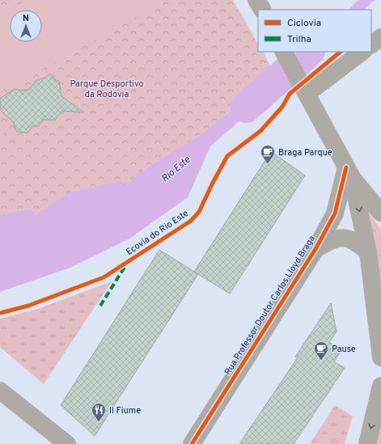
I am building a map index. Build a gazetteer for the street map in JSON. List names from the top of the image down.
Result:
{
  "streets": {
    "street": ["Rua Professor Doutor Carlos Lloyd Braga"],
    "cycle path": ["Ecovia do Rio Este"]
  },
  "water": ["Rio Este"],
  "parks": ["Parque Desportivo da Rodovia"],
  "places": {
    "cafe": ["Braga Parque", "Pause"],
    "restaurant": ["Il Fiume"]
  },
  "legend": ["Ciclovia", "Trilha"],
  "north": "top"
}
